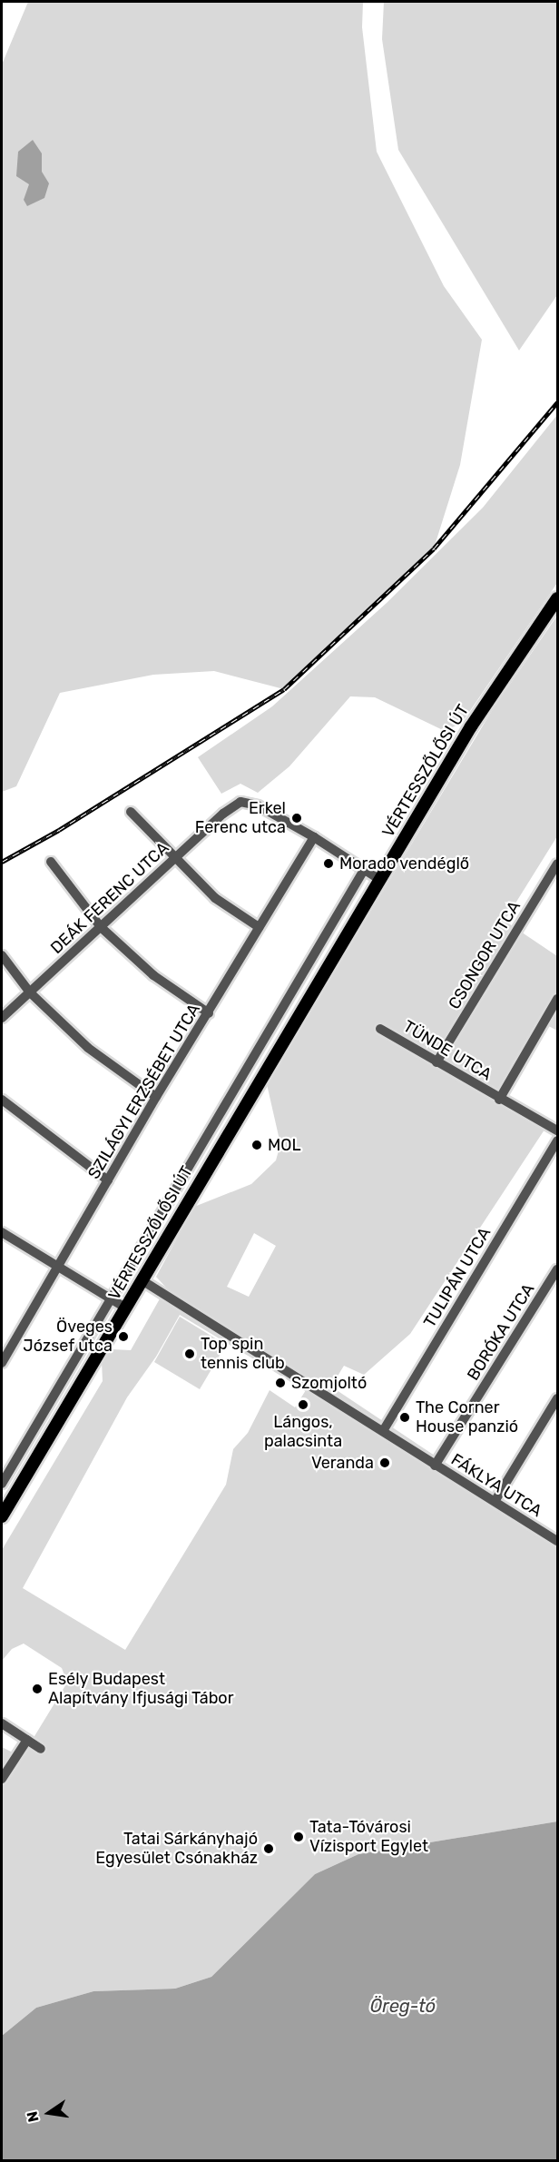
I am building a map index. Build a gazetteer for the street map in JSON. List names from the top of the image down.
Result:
{
  "streets": {
    "main road": ["VÉRTESSZŐLŐSI ÚT"],
    "street": [
      "DEÁK FERENC UTCA",
      "CSONGOR UTCA",
      "TÜNDE UTCA",
      "SZILÁGYI ERZSÉBET UTCA",
      "TULIPÁN UTCA",
      "BORÓKA UTCA",
      "FÁKLYA UTCA"
    ]
  },
  "crossings": [
    ["VÉRTESSZŐLŐSI ÚT", "FÁKLYA UTCA"],
    ["DEÁK FERENC UTCA", "SZILÁGYI ERZSÉBET UTCA"],
    ["CSONGOR UTCA", "TÜNDE UTCA"],
    ["TULIPÁN UTCA", "FÁKLYA UTCA"],
    ["BORÓKA UTCA", "FÁKLYA UTCA"]
  ],
  "water": ["Öreg-tó"],
  "places": [
    "Erkel Ferenc utca",
    "Morado vendéglő",
    "MOL",
    "Öveges József utca",
    "Top spin tennis club",
    "Szomjoltó",
    "Lángos, palacsinta",
    "The Corner House panzió",
    "Veranda",
    "Esély Budapest Alapítvány Ifjusági Tábor",
    "Tata-Tóvárosi Vízisport Egylet",
    "Tatai Sárkányhajó Egyesület Csónakház"
  ],
  "north": "left"
}
